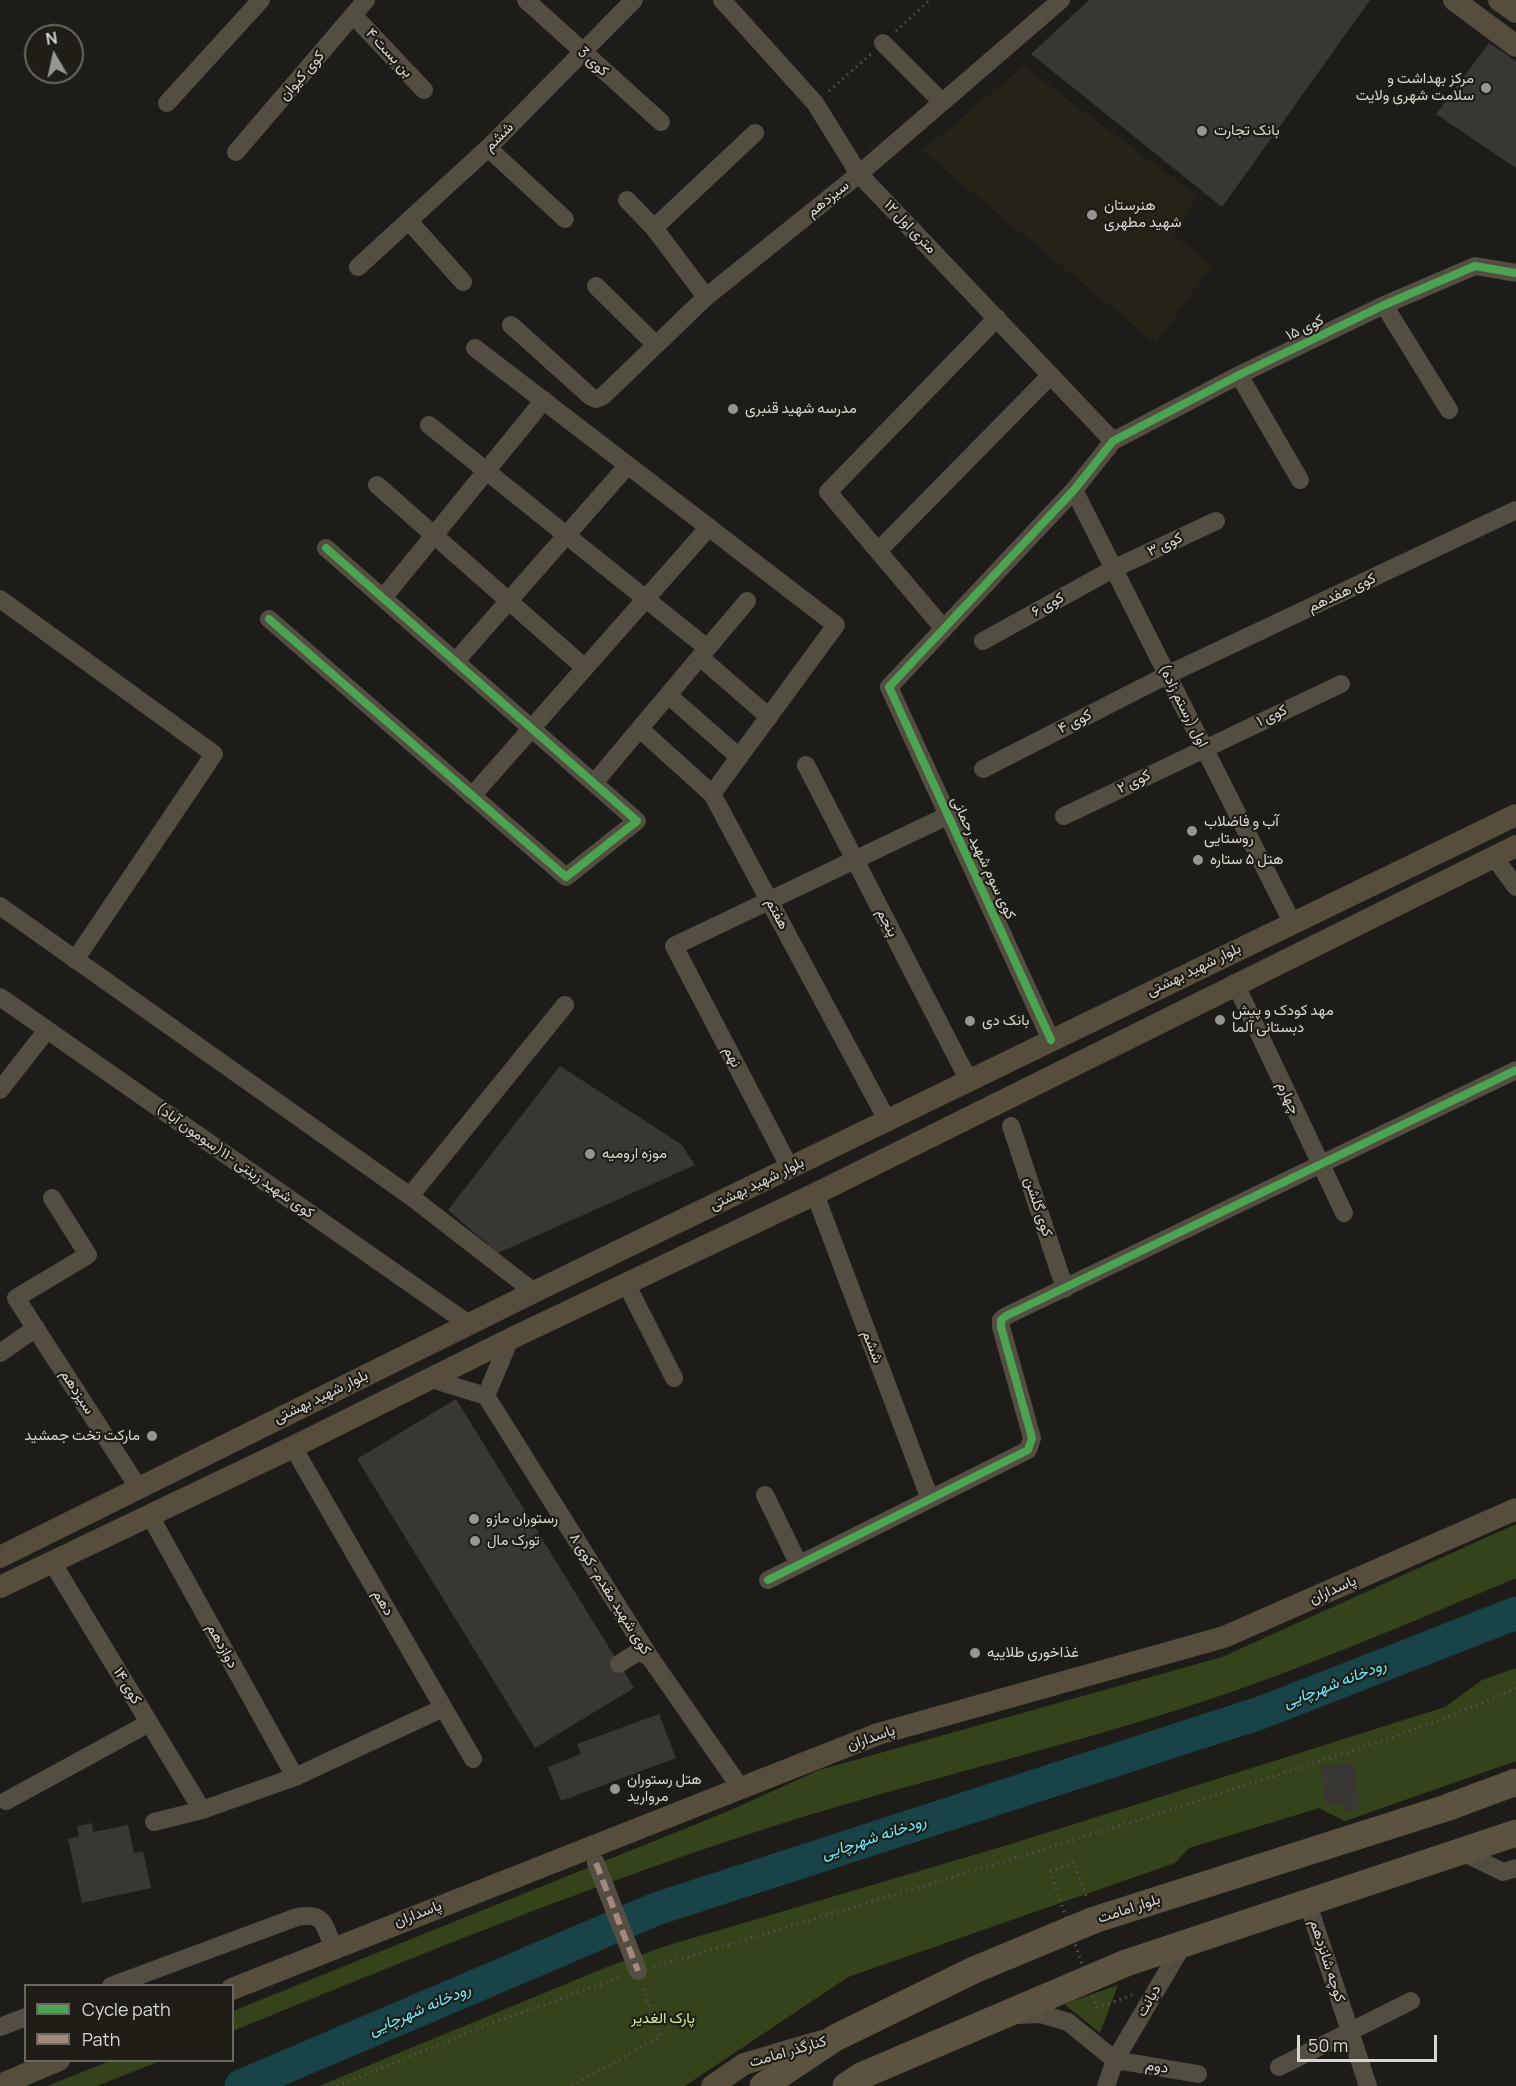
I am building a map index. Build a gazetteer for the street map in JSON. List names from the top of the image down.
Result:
{
  "streets": {
    "highway": ["بلوار امامت"],
    "main road": ["بلوار شهید بهشتی", "پاسداران", "کنارگذر امامت"],
    "street": [
      "بن بست ۴",
      "کوی 3",
      "کوی کیوان",
      "ششم",
      "سیزدهم",
      "۱۲ متری اول",
      "کوی ۱۵",
      "کوی ۳",
      "کوی هفدهم",
      "کوی ۶",
      "اول (رستم زاده)",
      "کوی ۱",
      "کوی ۴",
      "کوی ۲",
      "کوی سوم شهید رحمانی",
      "هفتم",
      "پنجم",
      "نهم",
      "چهارم",
      "کوی شهید زینتی -۱۱(سومون آباد)",
      "کوی گلشن",
      "کوی شهید مقدم- کوی ۸",
      "دهم",
      "دوازدهم",
      "کوی ۱۴",
      "کوچه شانزدهم",
      "دیانت",
      "دوم"
    ]
  },
  "crossings": [
    ["بن بست ۴", "کوی کیوان"],
    ["کوی 3", "ششم"],
    ["ششم", "بلوار شهید بهشتی"],
    ["سیزدهم", "۱۲ متری اول"],
    ["سیزدهم", "بلوار شهید بهشتی"],
    ["۱۲ متری اول", "کوی ۱۵"],
    ["کوی ۳", "کوی ۶"],
    ["کوی ۳", "اول (رستم زاده)"],
    ["کوی هفدهم", "اول (رستم زاده)"],
    ["کوی هفدهم", "کوی ۴"],
    ["کوی ۶", "اول (رستم زاده)"],
    ["اول (رستم زاده)", "کوی ۱"],
    ["اول (رستم زاده)", "کوی ۴"],
    ["اول (رستم زاده)", "کوی ۲"],
    ["اول (رستم زاده)", "بلوار شهید بهشتی"],
    ["کوی ۱", "کوی ۲"],
    ["کوی سوم شهید رحمانی", "بلوار شهید بهشتی"],
    ["هفتم", "بلوار شهید بهشتی"],
    ["هفتم", "نهم"],
    ["پنجم", "بلوار شهید بهشتی"],
    ["بلوار شهید بهشتی", "نهم"],
    ["بلوار شهید بهشتی", "چهارم"],
    ["بلوار شهید بهشتی", "کوی شهید زینتی -۱۱(سومون آباد)"],
    ["بلوار شهید بهشتی", "دهم"],
    ["بلوار شهید بهشتی", "دوازدهم"],
    ["بلوار شهید بهشتی", "کوی ۱۴"],
    ["پاسداران", "کوی شهید مقدم- کوی ۸"],
    ["بلوار امامت", "کنارگذر امامت"],
    ["دیانت", "دوم"]
  ],
  "water": ["رودخانه شهرچایی"],
  "parks": ["پارک الغدیر"],
  "places": [
    "مرکز بهداشت و سلامت شهری ولایت",
    "بانک تجارت",
    "هنرستان شهید مطهری",
    "مدرسه شهید قنبری",
    "آب و فاضلاب روستایی",
    "هتل ۵ ستاره",
    "مهد کودک و پیش دبستانی آلما",
    "بانک دی",
    "موزه ارومیه",
    "مارکت تخت جمشید",
    "رستوران مازو",
    "تورک مال",
    "غذاخوری طلاییه",
    "هتل رستوران مروارید"
  ],
  "legend": ["Cycle path", "Path"],
  "scale_bar": "50 m",
  "north": "top"
}
